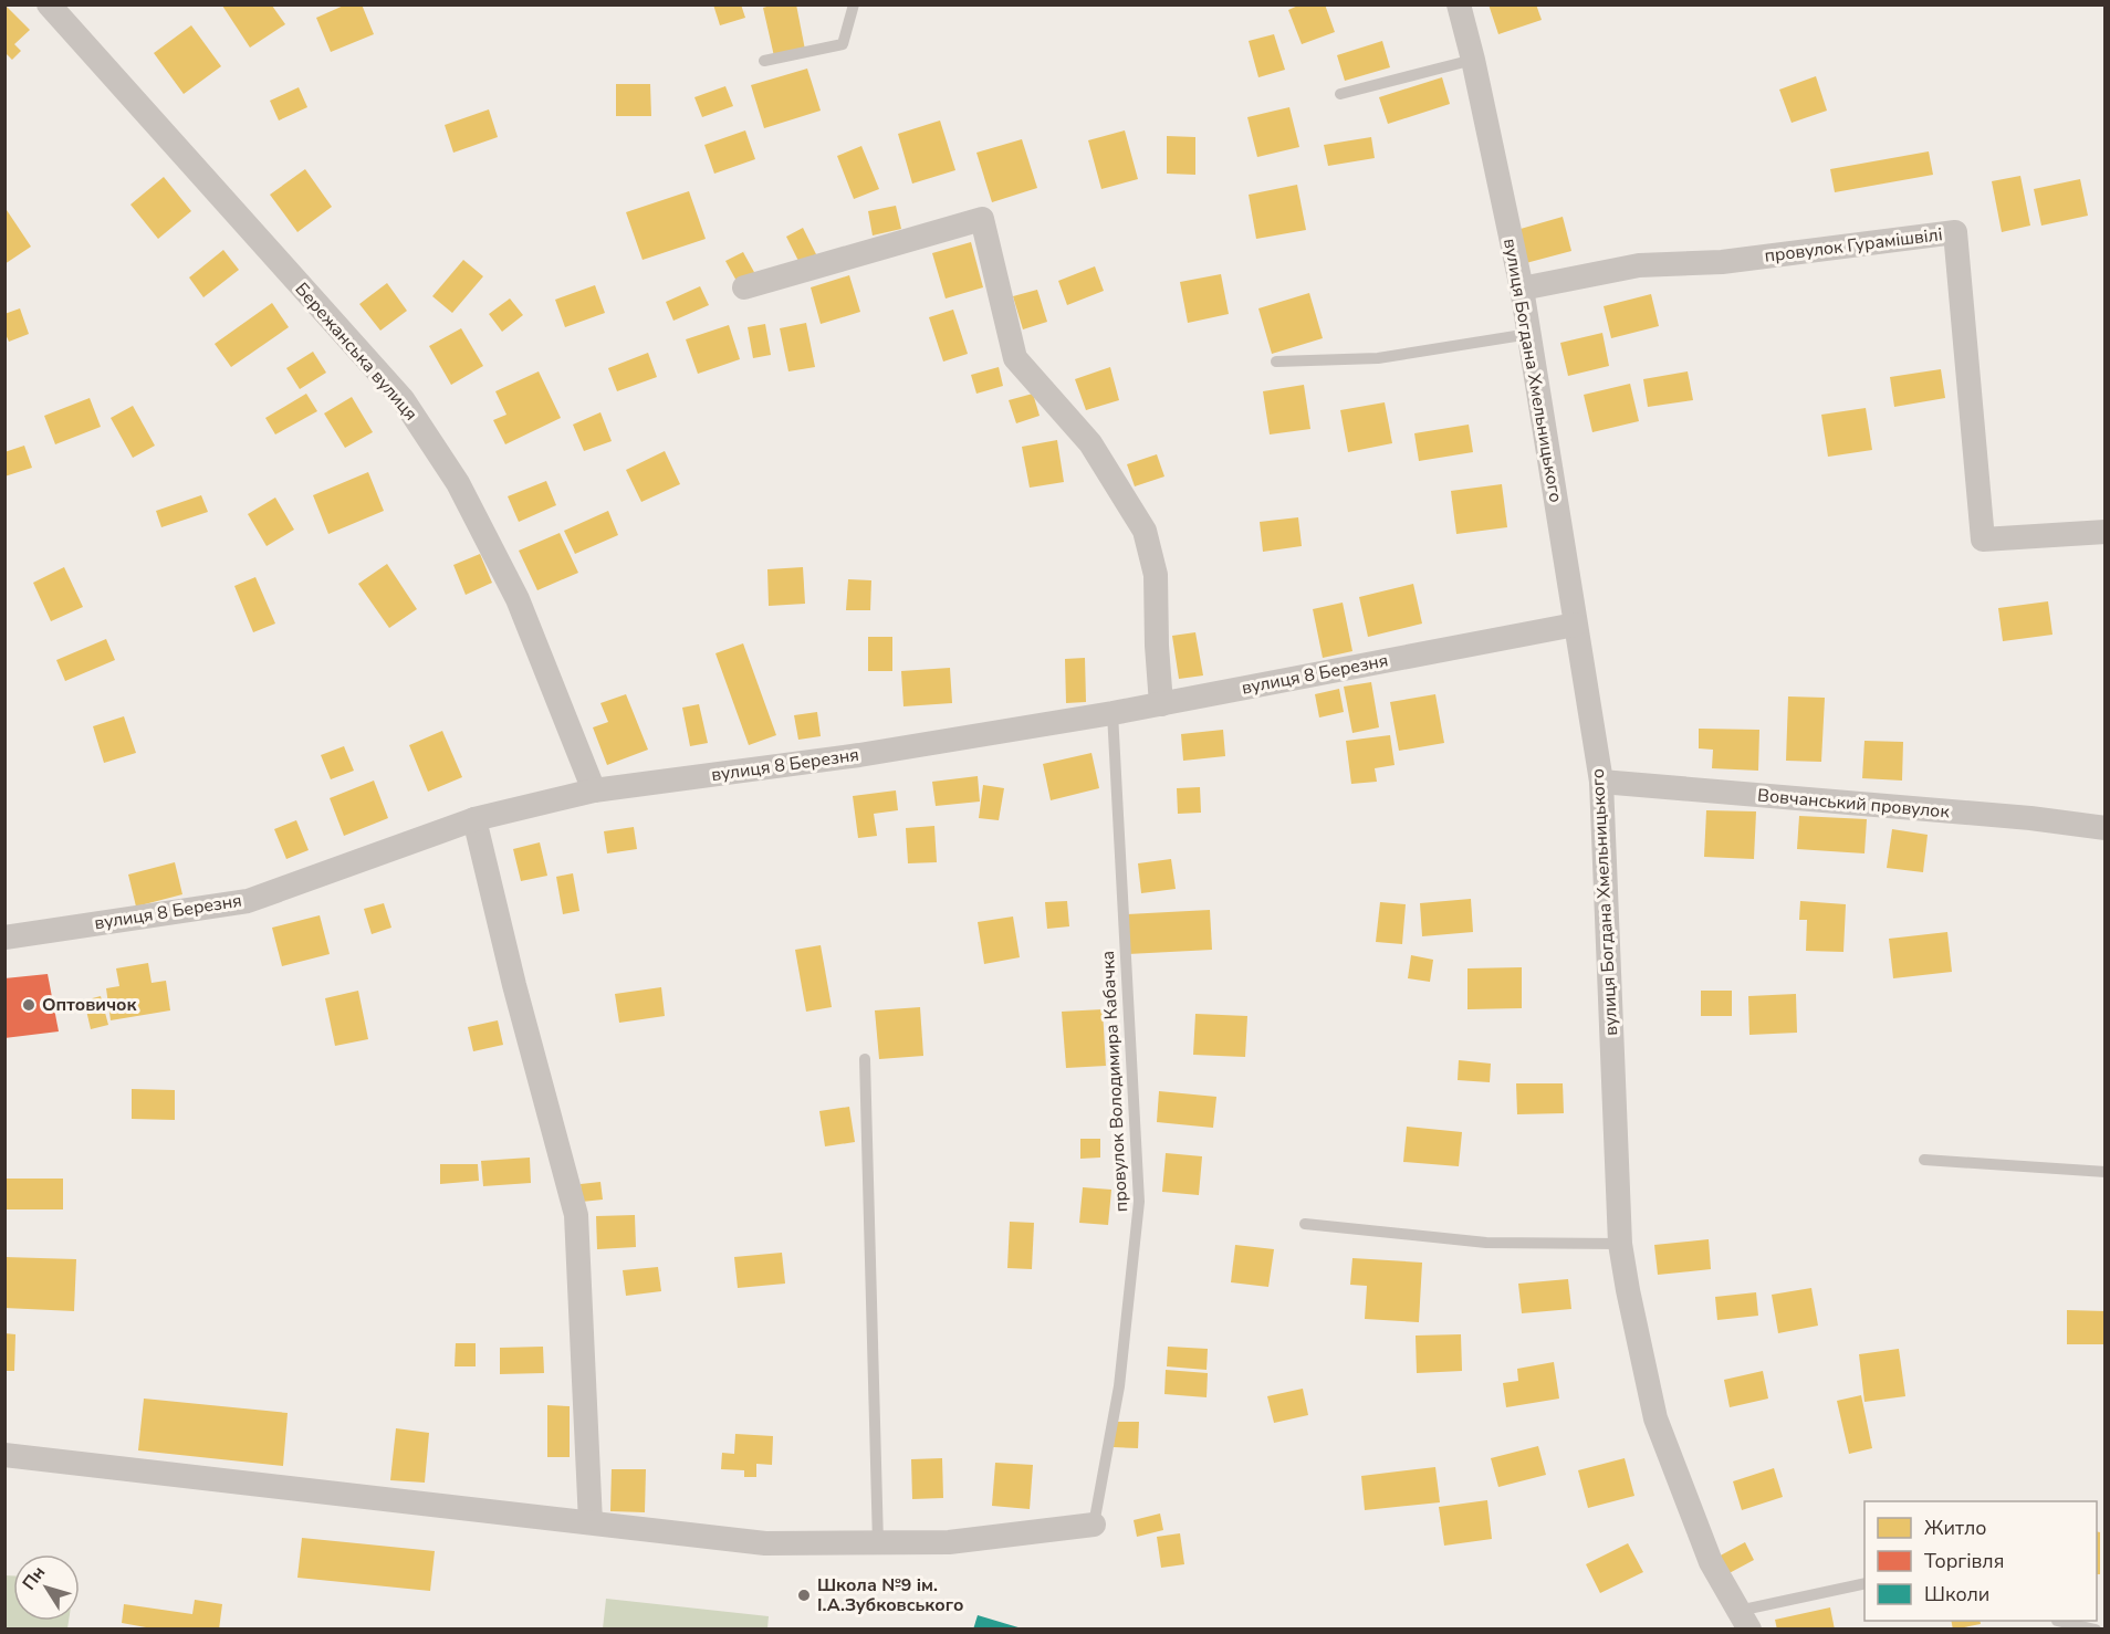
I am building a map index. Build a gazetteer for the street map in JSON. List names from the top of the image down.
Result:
{
  "streets": {
    "street": [
      "провулок Гурамішвілі",
      "Бережанська вулиця",
      "вулиця Богдана Хмельницького",
      "вулиця 8 Березня",
      "Вовчанський провулок"
    ],
    "lane": ["провулок Володимира Кабачка"]
  },
  "crossings": [
    ["провулок Гурамішвілі", "вулиця Богдана Хмельницького"],
    ["Бережанська вулиця", "вулиця 8 Березня"],
    ["вулиця Богдана Хмельницького", "вулиця 8 Березня"],
    ["вулиця Богдана Хмельницького", "Вовчанський провулок"],
    ["вулиця 8 Березня", "провулок Володимира Кабачка"]
  ],
  "places": ["Оптовичок", "Школа №9 ім. І.А.Зубковського"],
  "legend": ["Житло", "Торгівля", "Школи"],
  "north": "top left"
}
